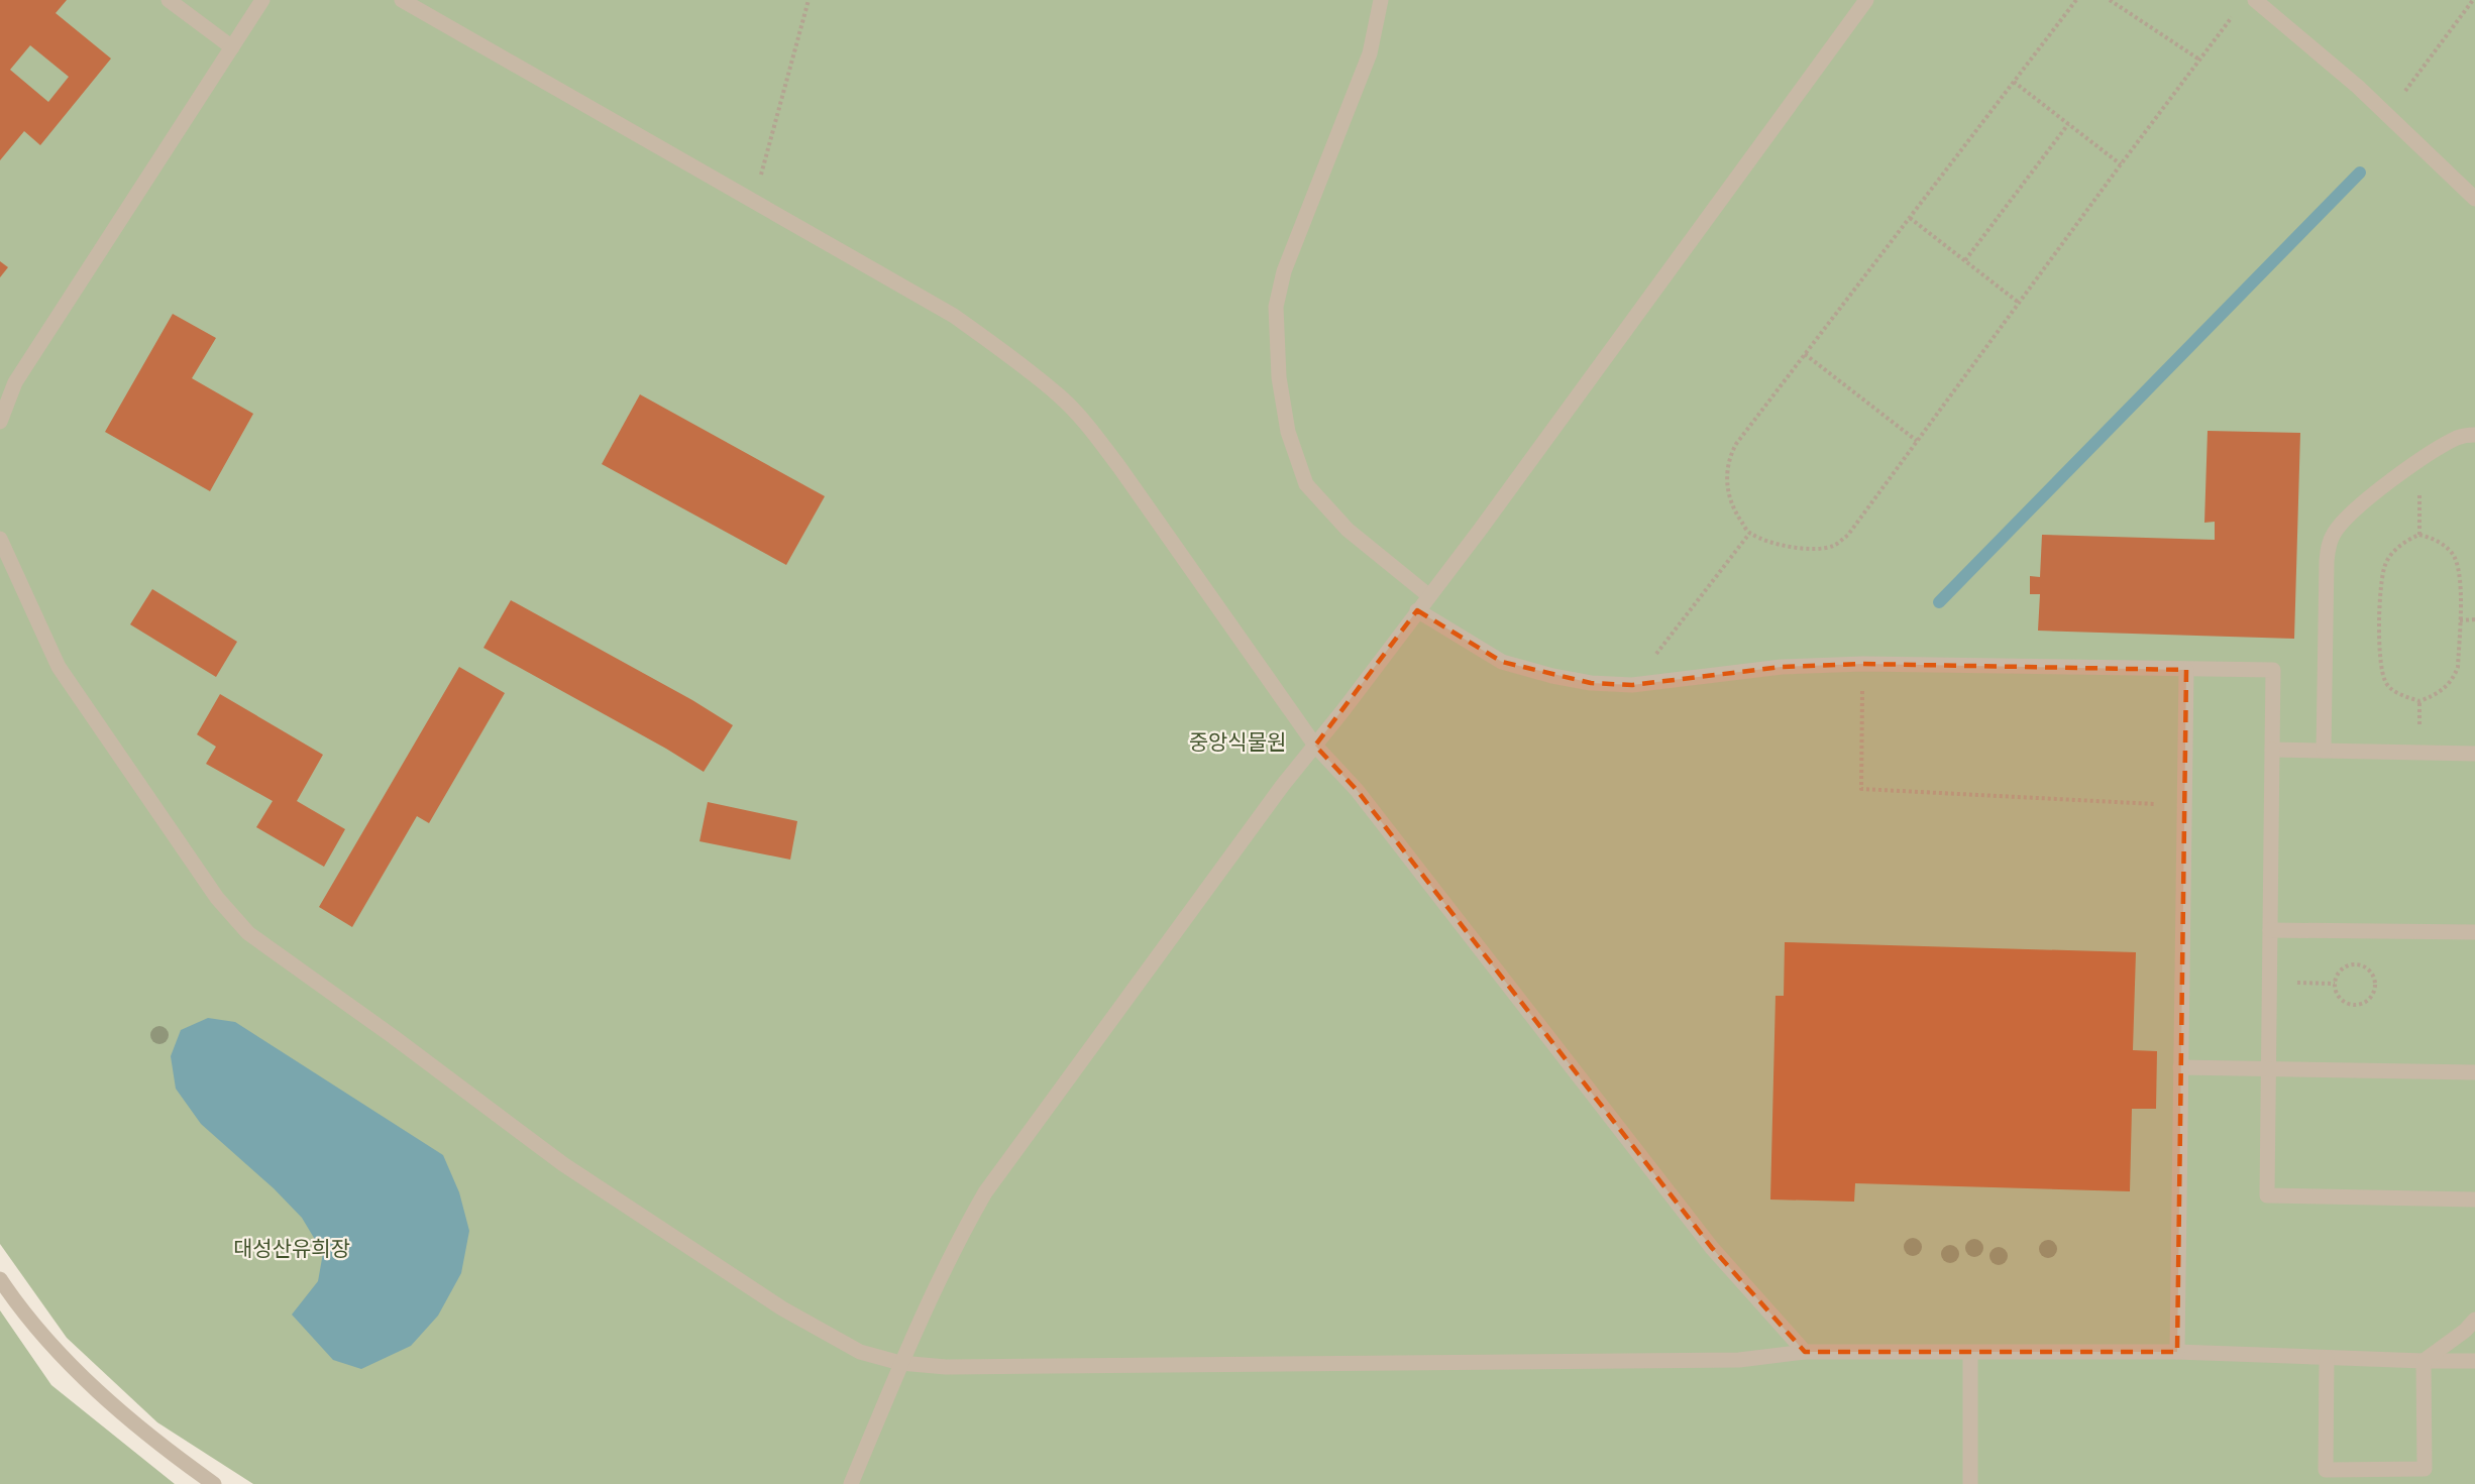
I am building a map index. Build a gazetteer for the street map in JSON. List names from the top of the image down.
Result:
{
  "parks": ["중앙식물원", "대성산유희장"]
}
